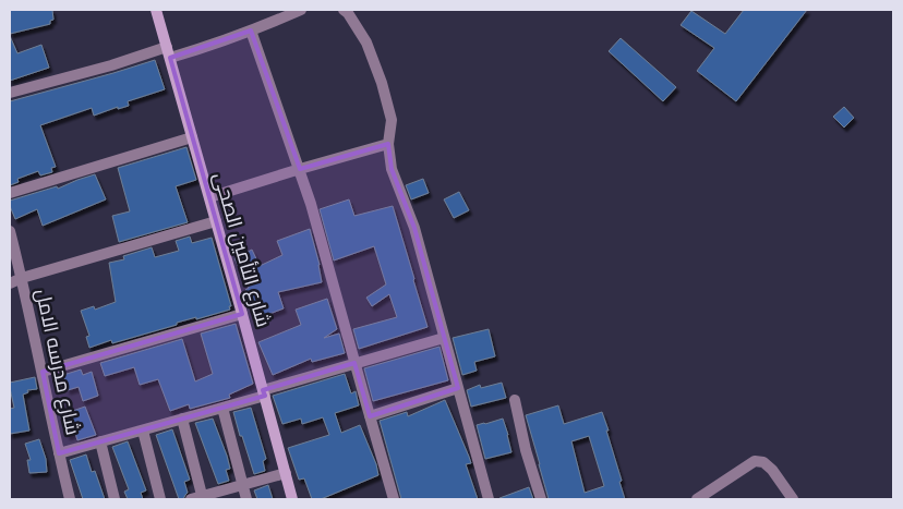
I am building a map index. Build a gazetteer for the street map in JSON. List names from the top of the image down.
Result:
{
  "streets": {
    "street": ["شارع التأمين الصحى", "شارع مدرسه الامل"]
  }
}
